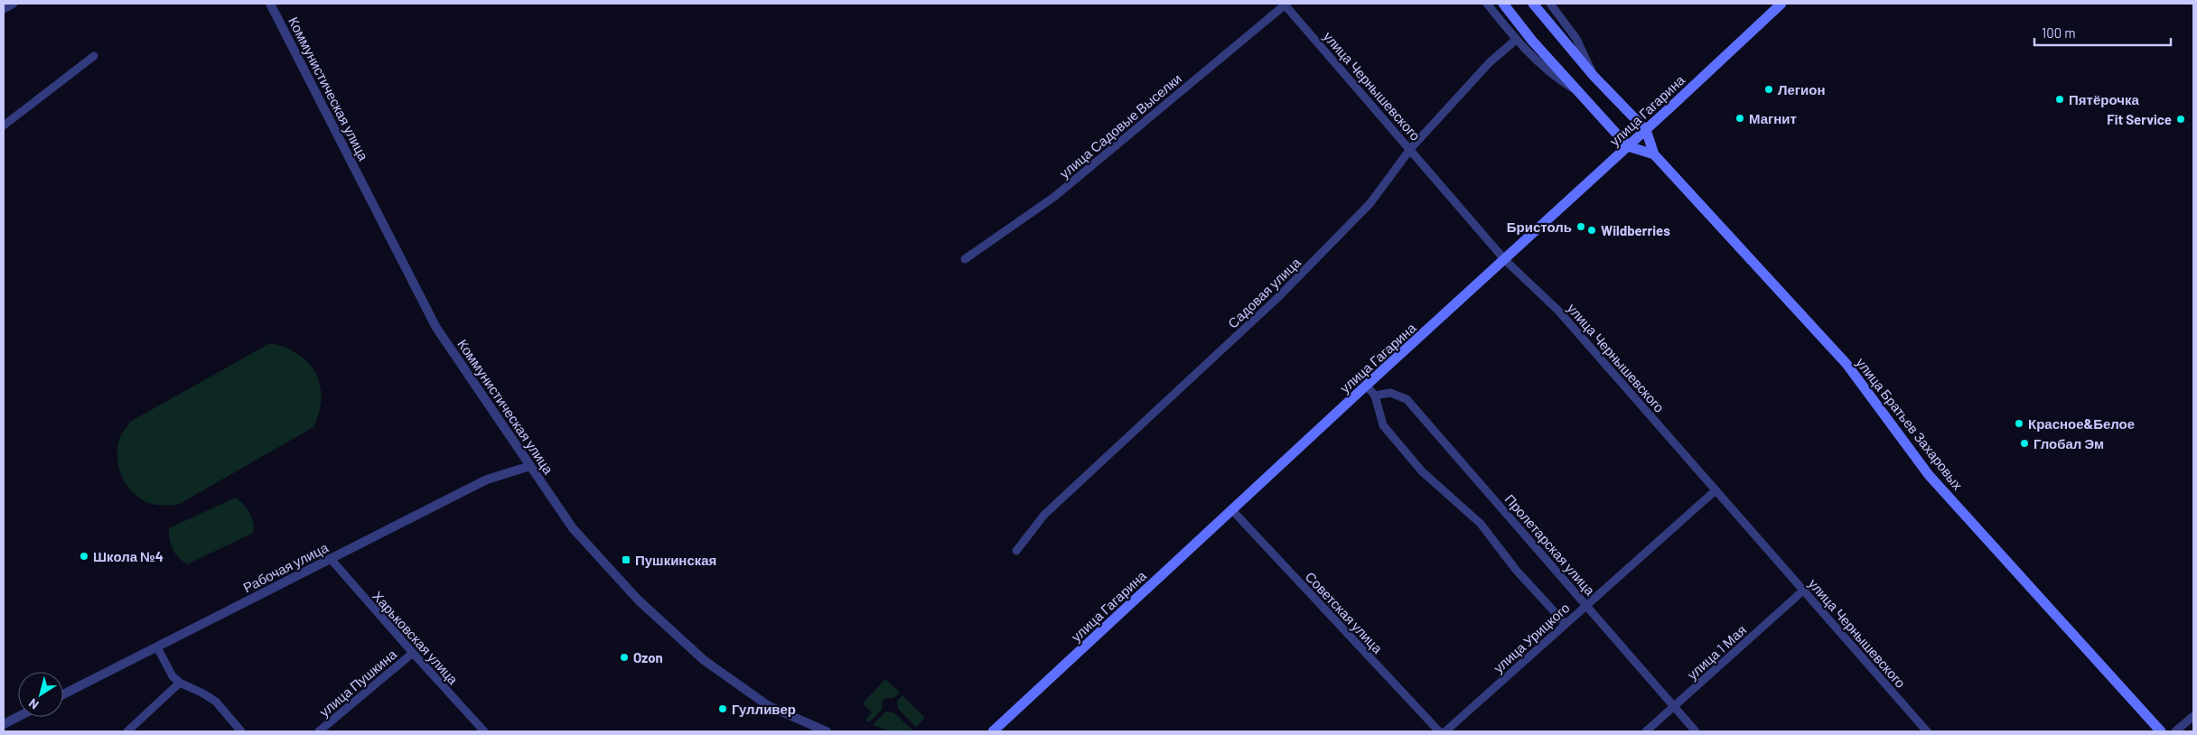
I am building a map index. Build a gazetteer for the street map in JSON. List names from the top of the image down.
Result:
{
  "streets": {
    "main road": ["улица Гагарина", "улица Братьев Захаровых"],
    "street": [
      "улица Чернышевского",
      "Коммунистическая улица",
      "улица Садовые Выселки",
      "Садовая улица",
      "Пролетарская улица",
      "Рабочая улица",
      "Советская улица",
      "Харьковская улица",
      "улица Урицкого",
      "улица 1 Мая",
      "улица Пушкина"
    ]
  },
  "crossings": [
    ["улица Чернышевского", "улица Гагарина"],
    ["улица Чернышевского", "улица Садовые Выселки"],
    ["улица Чернышевского", "Садовая улица"],
    ["улица Чернышевского", "улица Урицкого"],
    ["улица Чернышевского", "улица 1 Мая"],
    ["Коммунистическая улица", "Рабочая улица"],
    ["улица Гагарина", "улица Братьев Захаровых"],
    ["улица Гагарина", "Советская улица"],
    ["Пролетарская улица", "улица Урицкого"],
    ["Пролетарская улица", "улица 1 Мая"],
    ["Рабочая улица", "Харьковская улица"],
    ["Харьковская улица", "улица Пушкина"]
  ],
  "places": {
    "other": [
      "Легион",
      "Пятёрочка",
      "Магнит",
      "Fit Service",
      "Бристоль",
      "Wildberries",
      "Красное&Белое",
      "Глобал Эм",
      "Школа №4",
      "Ozon",
      "Гулливер"
    ],
    "transit": ["Пушкинская"]
  },
  "scale_bar": "100 m",
  "north": "bottom left"
}
